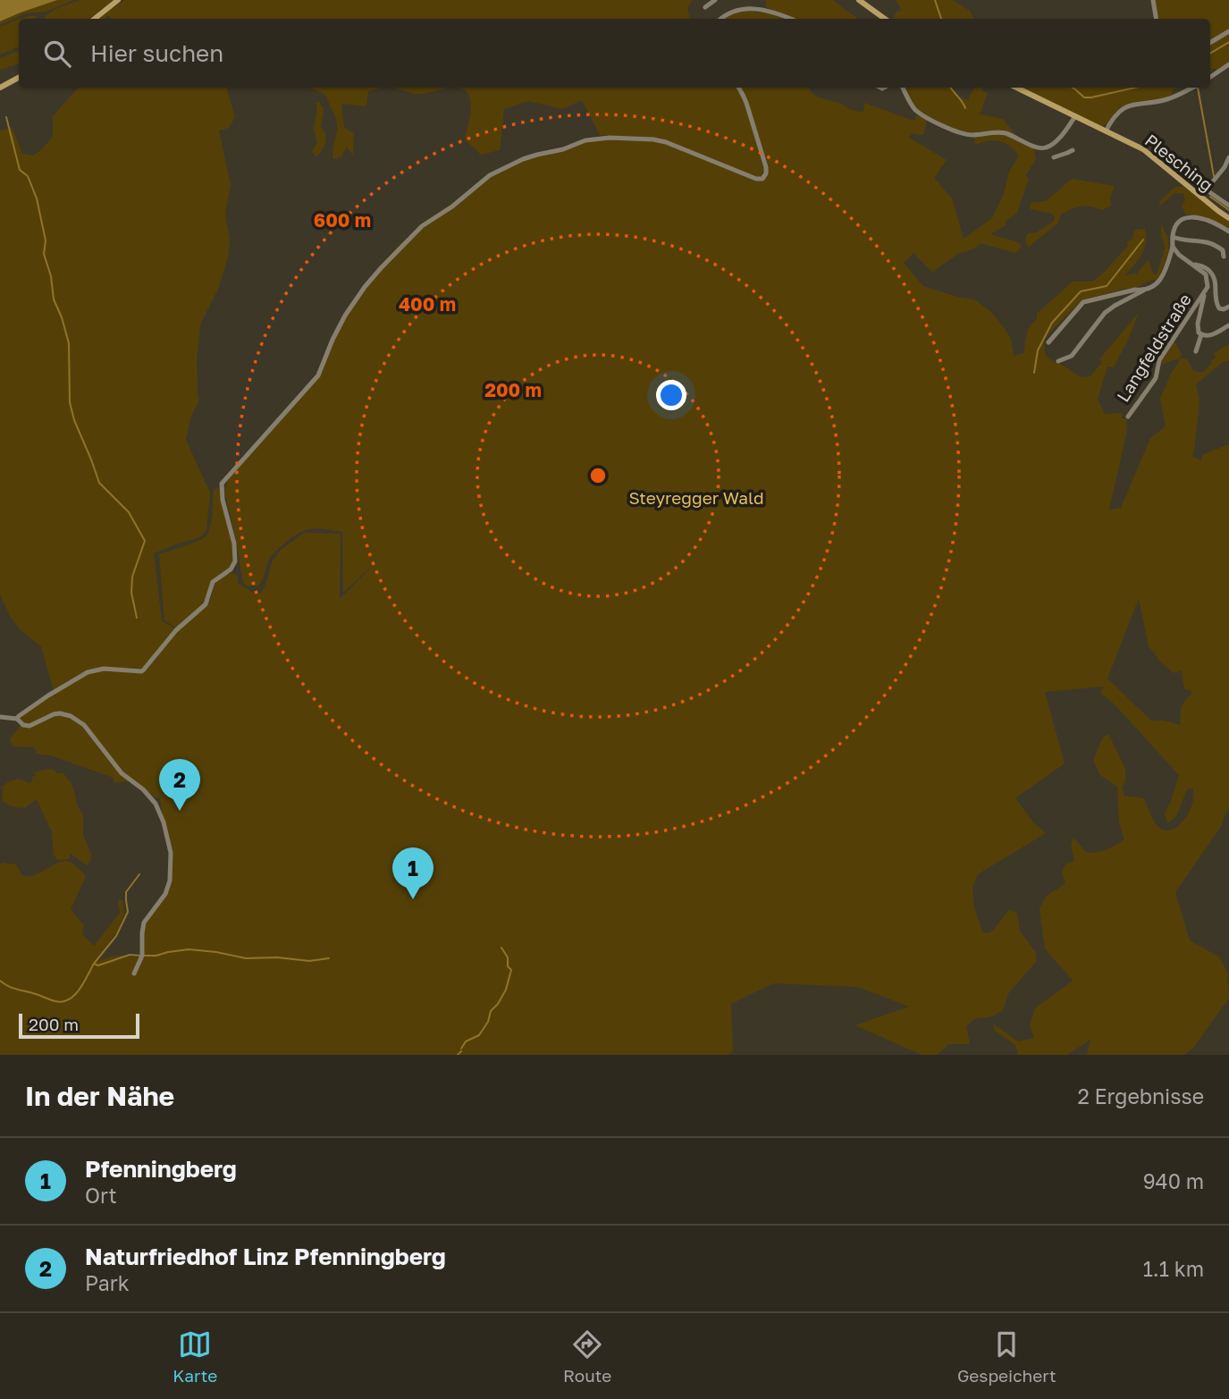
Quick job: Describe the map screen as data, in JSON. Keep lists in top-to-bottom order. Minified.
{"streets":{"main road":["Plesching"],"street":["Langfeldstraße"]},"parks":["Steyregger Wald"],"scale_bar":"200 m","page":{"search":"Hier suchen","pins":["2","1"],"scale":"200 m","heading":["In der Nähe","2 Ergebnisse"],"list":[{"mark":"1","name":"Pfenningberg","note":"Ort","value":"940 m"},{"mark":"2","name":"Naturfriedhof Linz Pfenningberg","note":"Park","value":"1.1 km"}],"nav":["Karte","Route","Gespeichert"]},"rings":["600 m","400 m","200 m"]}
